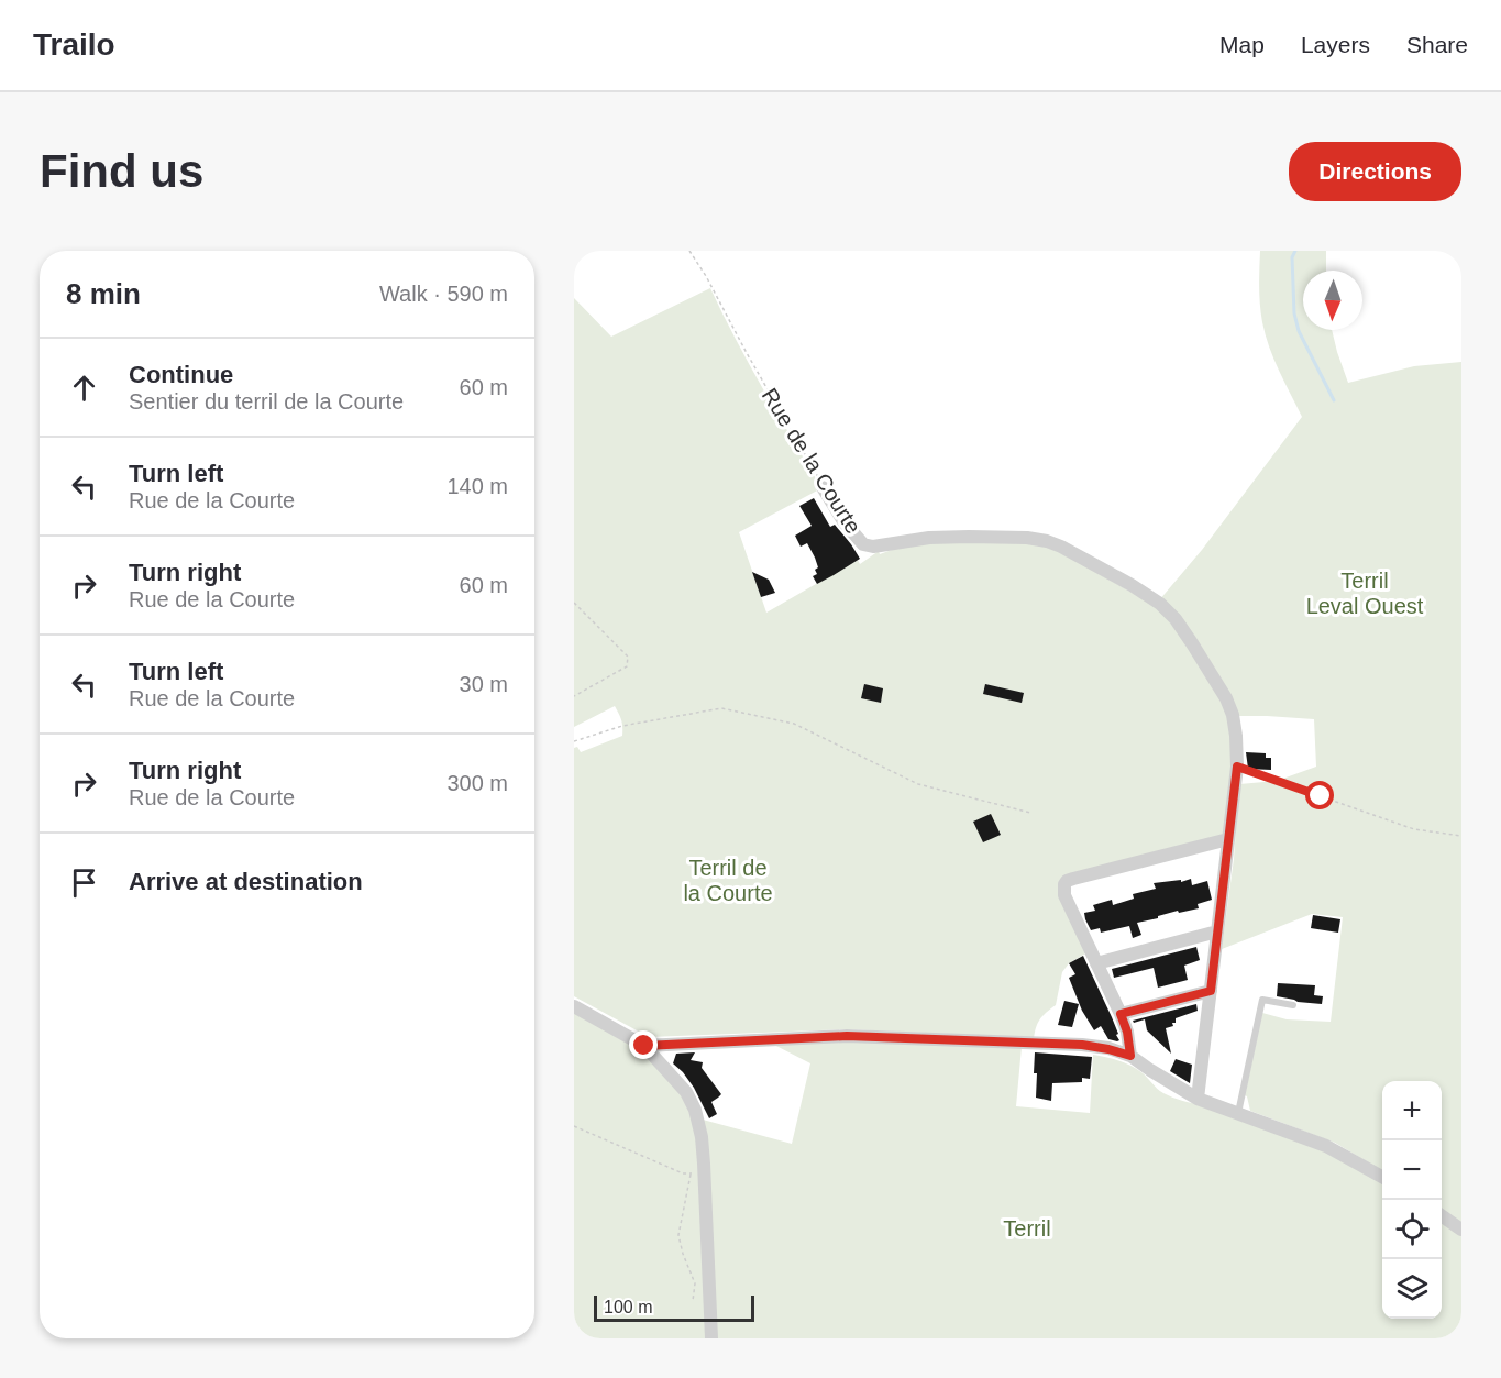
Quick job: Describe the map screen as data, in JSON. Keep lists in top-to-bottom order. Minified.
{"streets":{"street":["Rue de la Courte"]},"parks":["Terril Leval Ouest","Terril de la Courte","Terril"],"scale_bar":"100 m","north":"bottom","page":{"header":"Trailo","nav":["Map","Layers","Share"],"buttons":"Directions","title":"Find us","heading":["8 min","Walk · 590 m"],"list":[["Continue","Sentier du terril de la Courte","60 m"],["Turn left","Rue de la Courte","140 m"],["Turn right","Rue de la Courte","60 m"],["Turn left","Rue de la Courte","30 m"],["Turn right","Rue de la Courte","300 m"],"Arrive at destination"],"map_buttons":["+","−"],"scale":"100 m"}}
